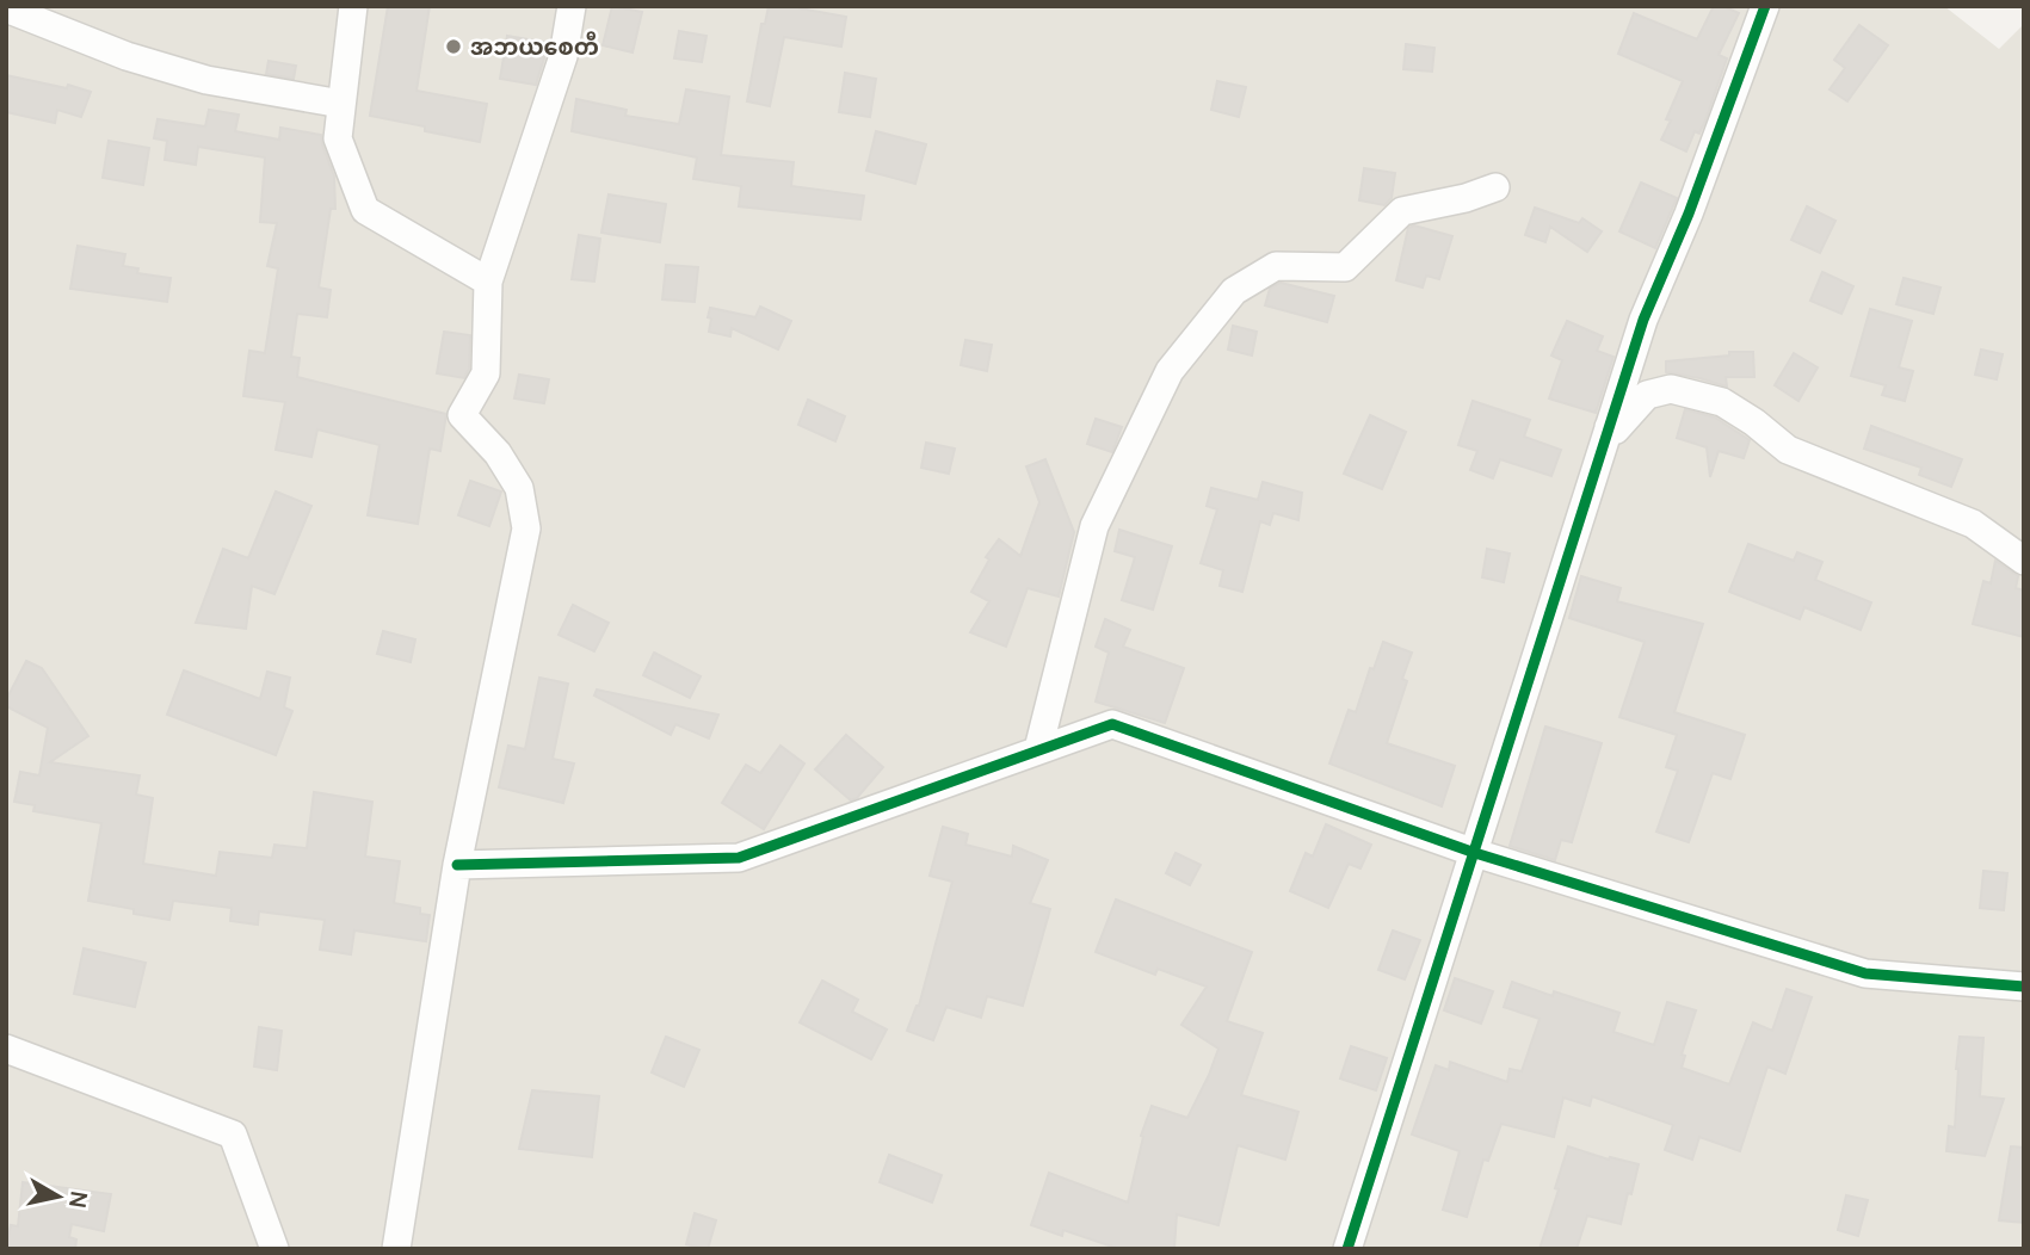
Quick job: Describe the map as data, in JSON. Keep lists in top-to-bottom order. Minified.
{"places":["အဘယစေတီ"],"north":"right"}
